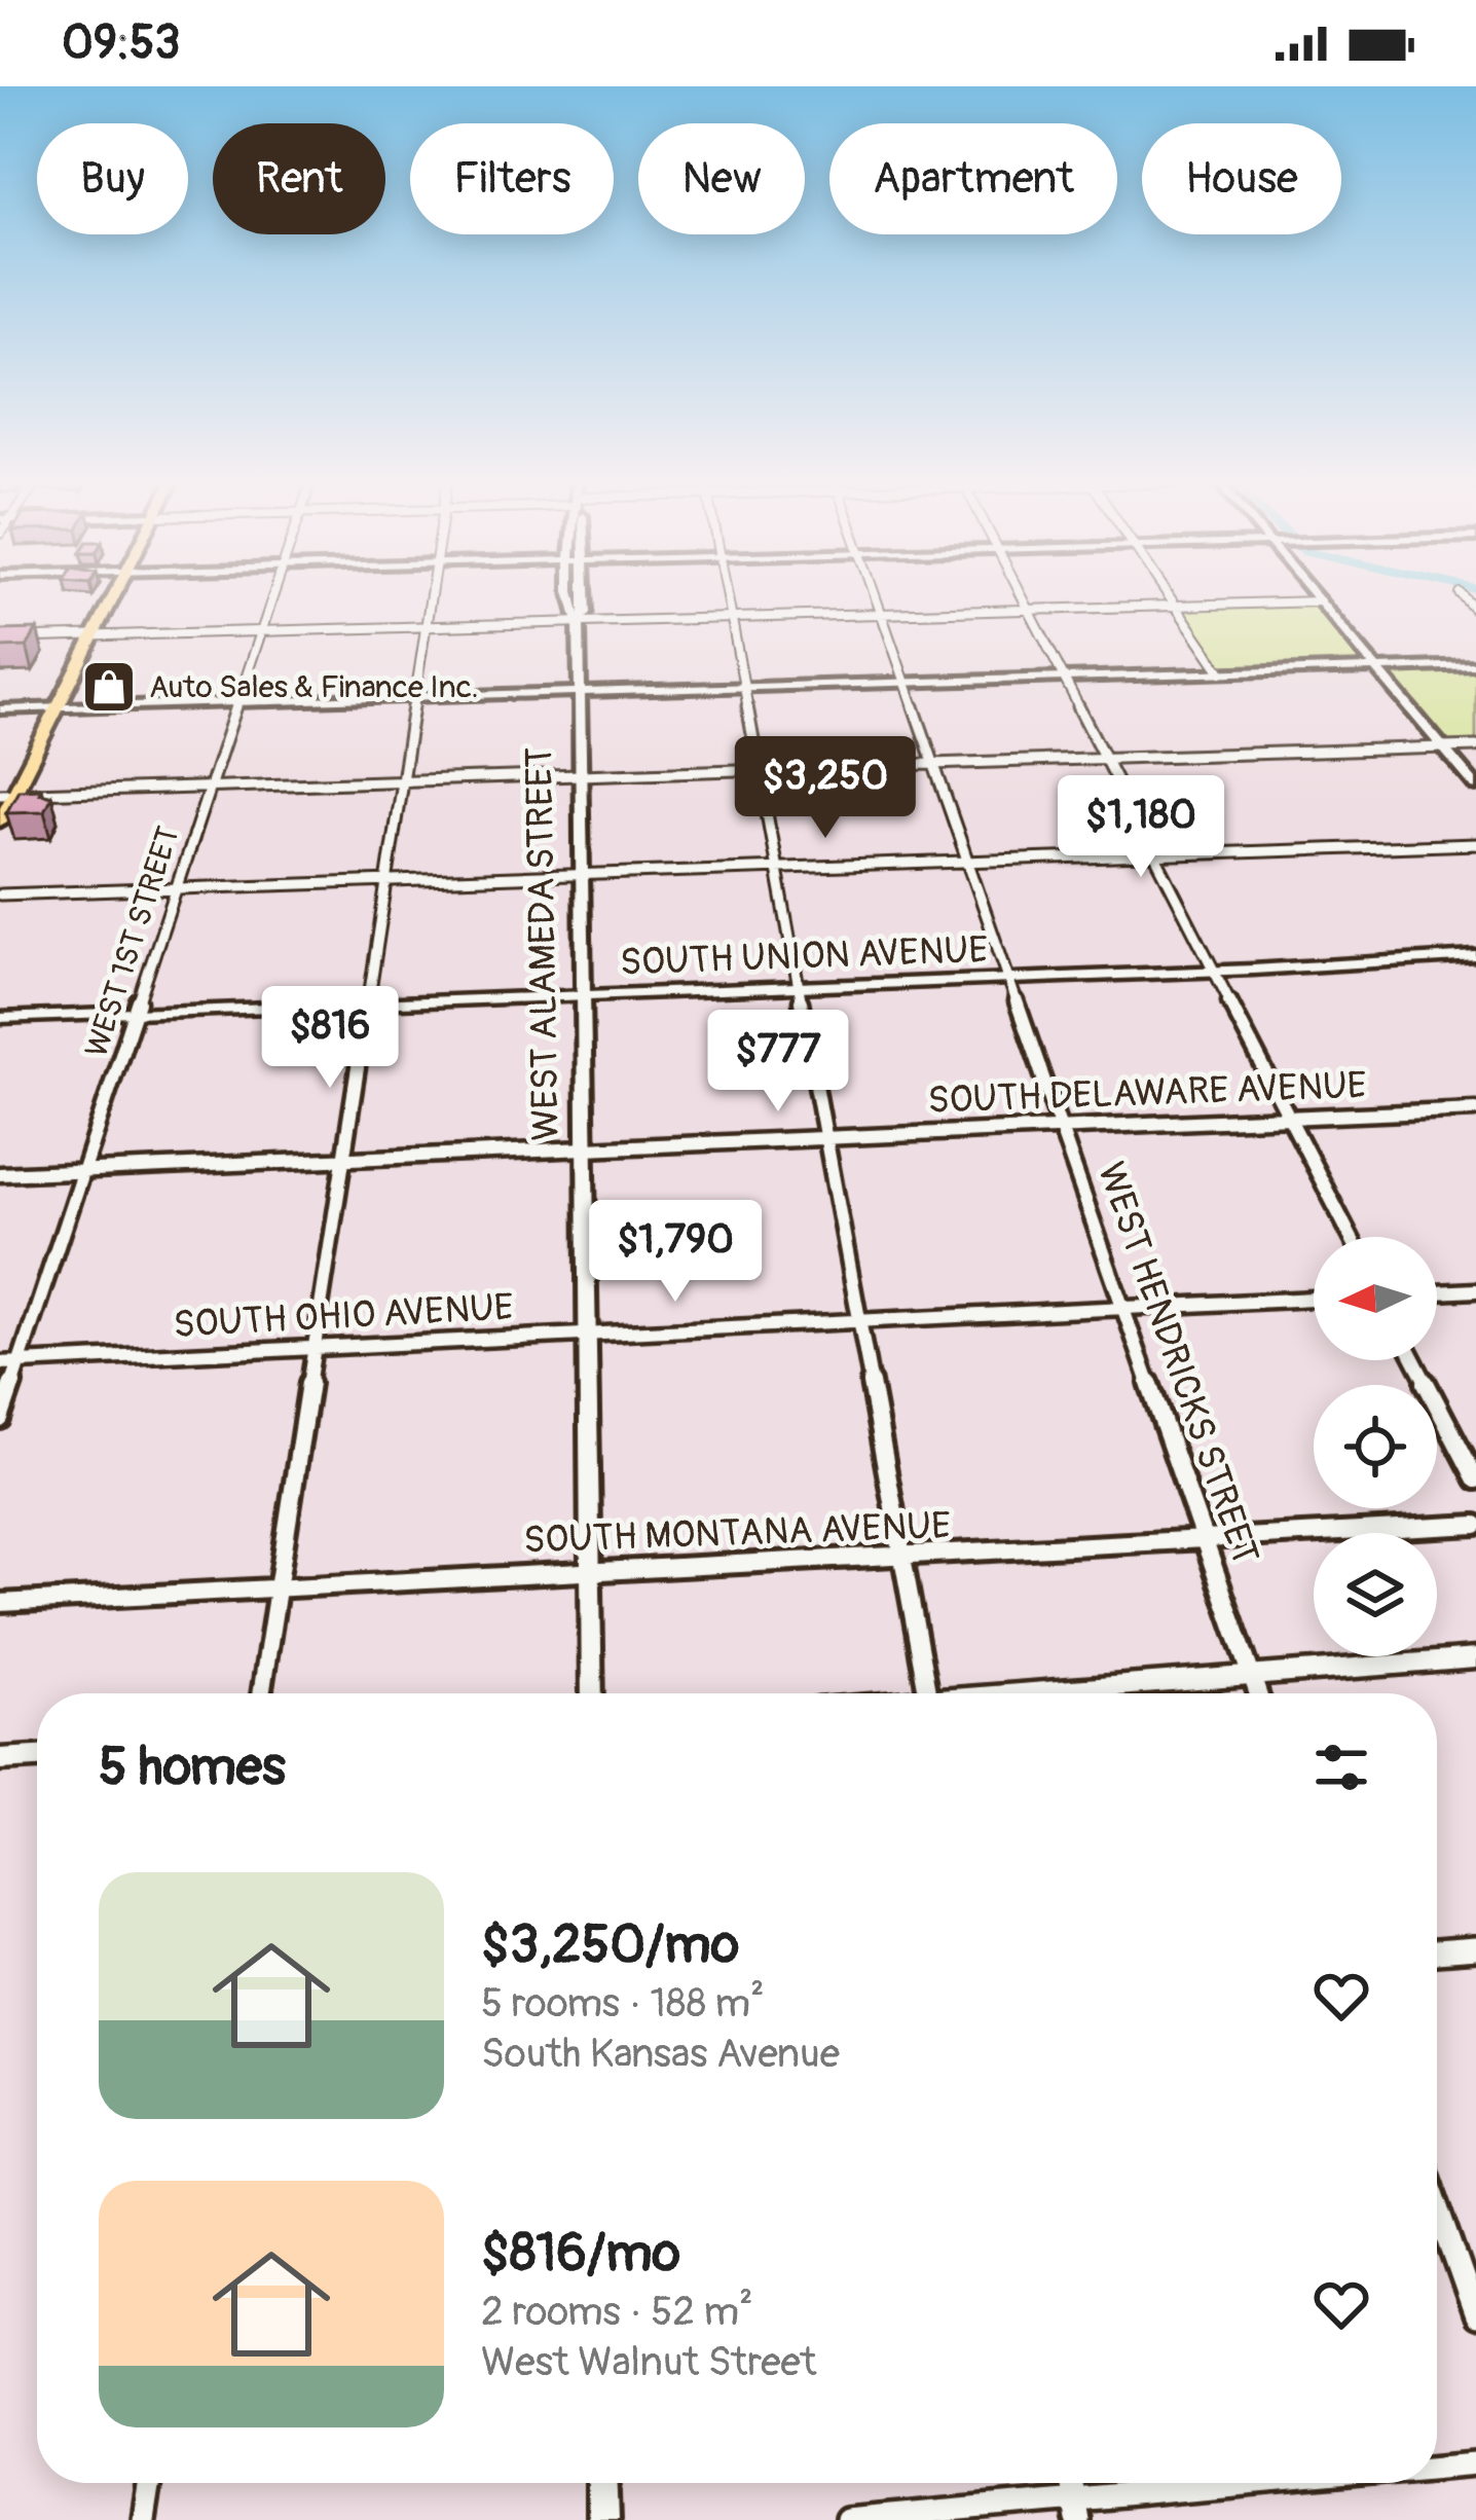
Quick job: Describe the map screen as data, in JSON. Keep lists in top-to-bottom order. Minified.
{"streets":{"main road":["SOUTH UNION AVENUE"],"street":["WEST 1ST STREET","WEST ALAMEDA STREET","SOUTH DELAWARE AVENUE","SOUTH OHIO AVENUE","WEST HENDRICKS STREET","SOUTH MONTANA AVENUE"]},"crossings":[["WEST 1ST STREET","SOUTH UNION AVENUE"],["WEST 1ST STREET","SOUTH DELAWARE AVENUE"],["WEST 1ST STREET","SOUTH OHIO AVENUE"],["WEST ALAMEDA STREET","SOUTH UNION AVENUE"],["WEST ALAMEDA STREET","SOUTH DELAWARE AVENUE"],["WEST ALAMEDA STREET","SOUTH OHIO AVENUE"],["WEST ALAMEDA STREET","SOUTH MONTANA AVENUE"],["SOUTH UNION AVENUE","WEST HENDRICKS STREET"],["SOUTH DELAWARE AVENUE","WEST HENDRICKS STREET"],["SOUTH OHIO AVENUE","WEST HENDRICKS STREET"],["WEST HENDRICKS STREET","SOUTH MONTANA AVENUE"]],"places":{"shop":["Auto Sales & Finance Inc."]},"north":"left","page":{"status":"09:53","chip":["Buy","Rent","Filters","New","Apartment","House"],"price":["$3,250","$1,180","$816","$777","$1,790"],"heading":"5 homes","list":[{"name":"$3,250/mo","note":"5 rooms · 188 m² · South Kansas Avenue"},{"name":"$816/mo","note":"2 rooms · 52 m² · West Walnut Street"}]}}
